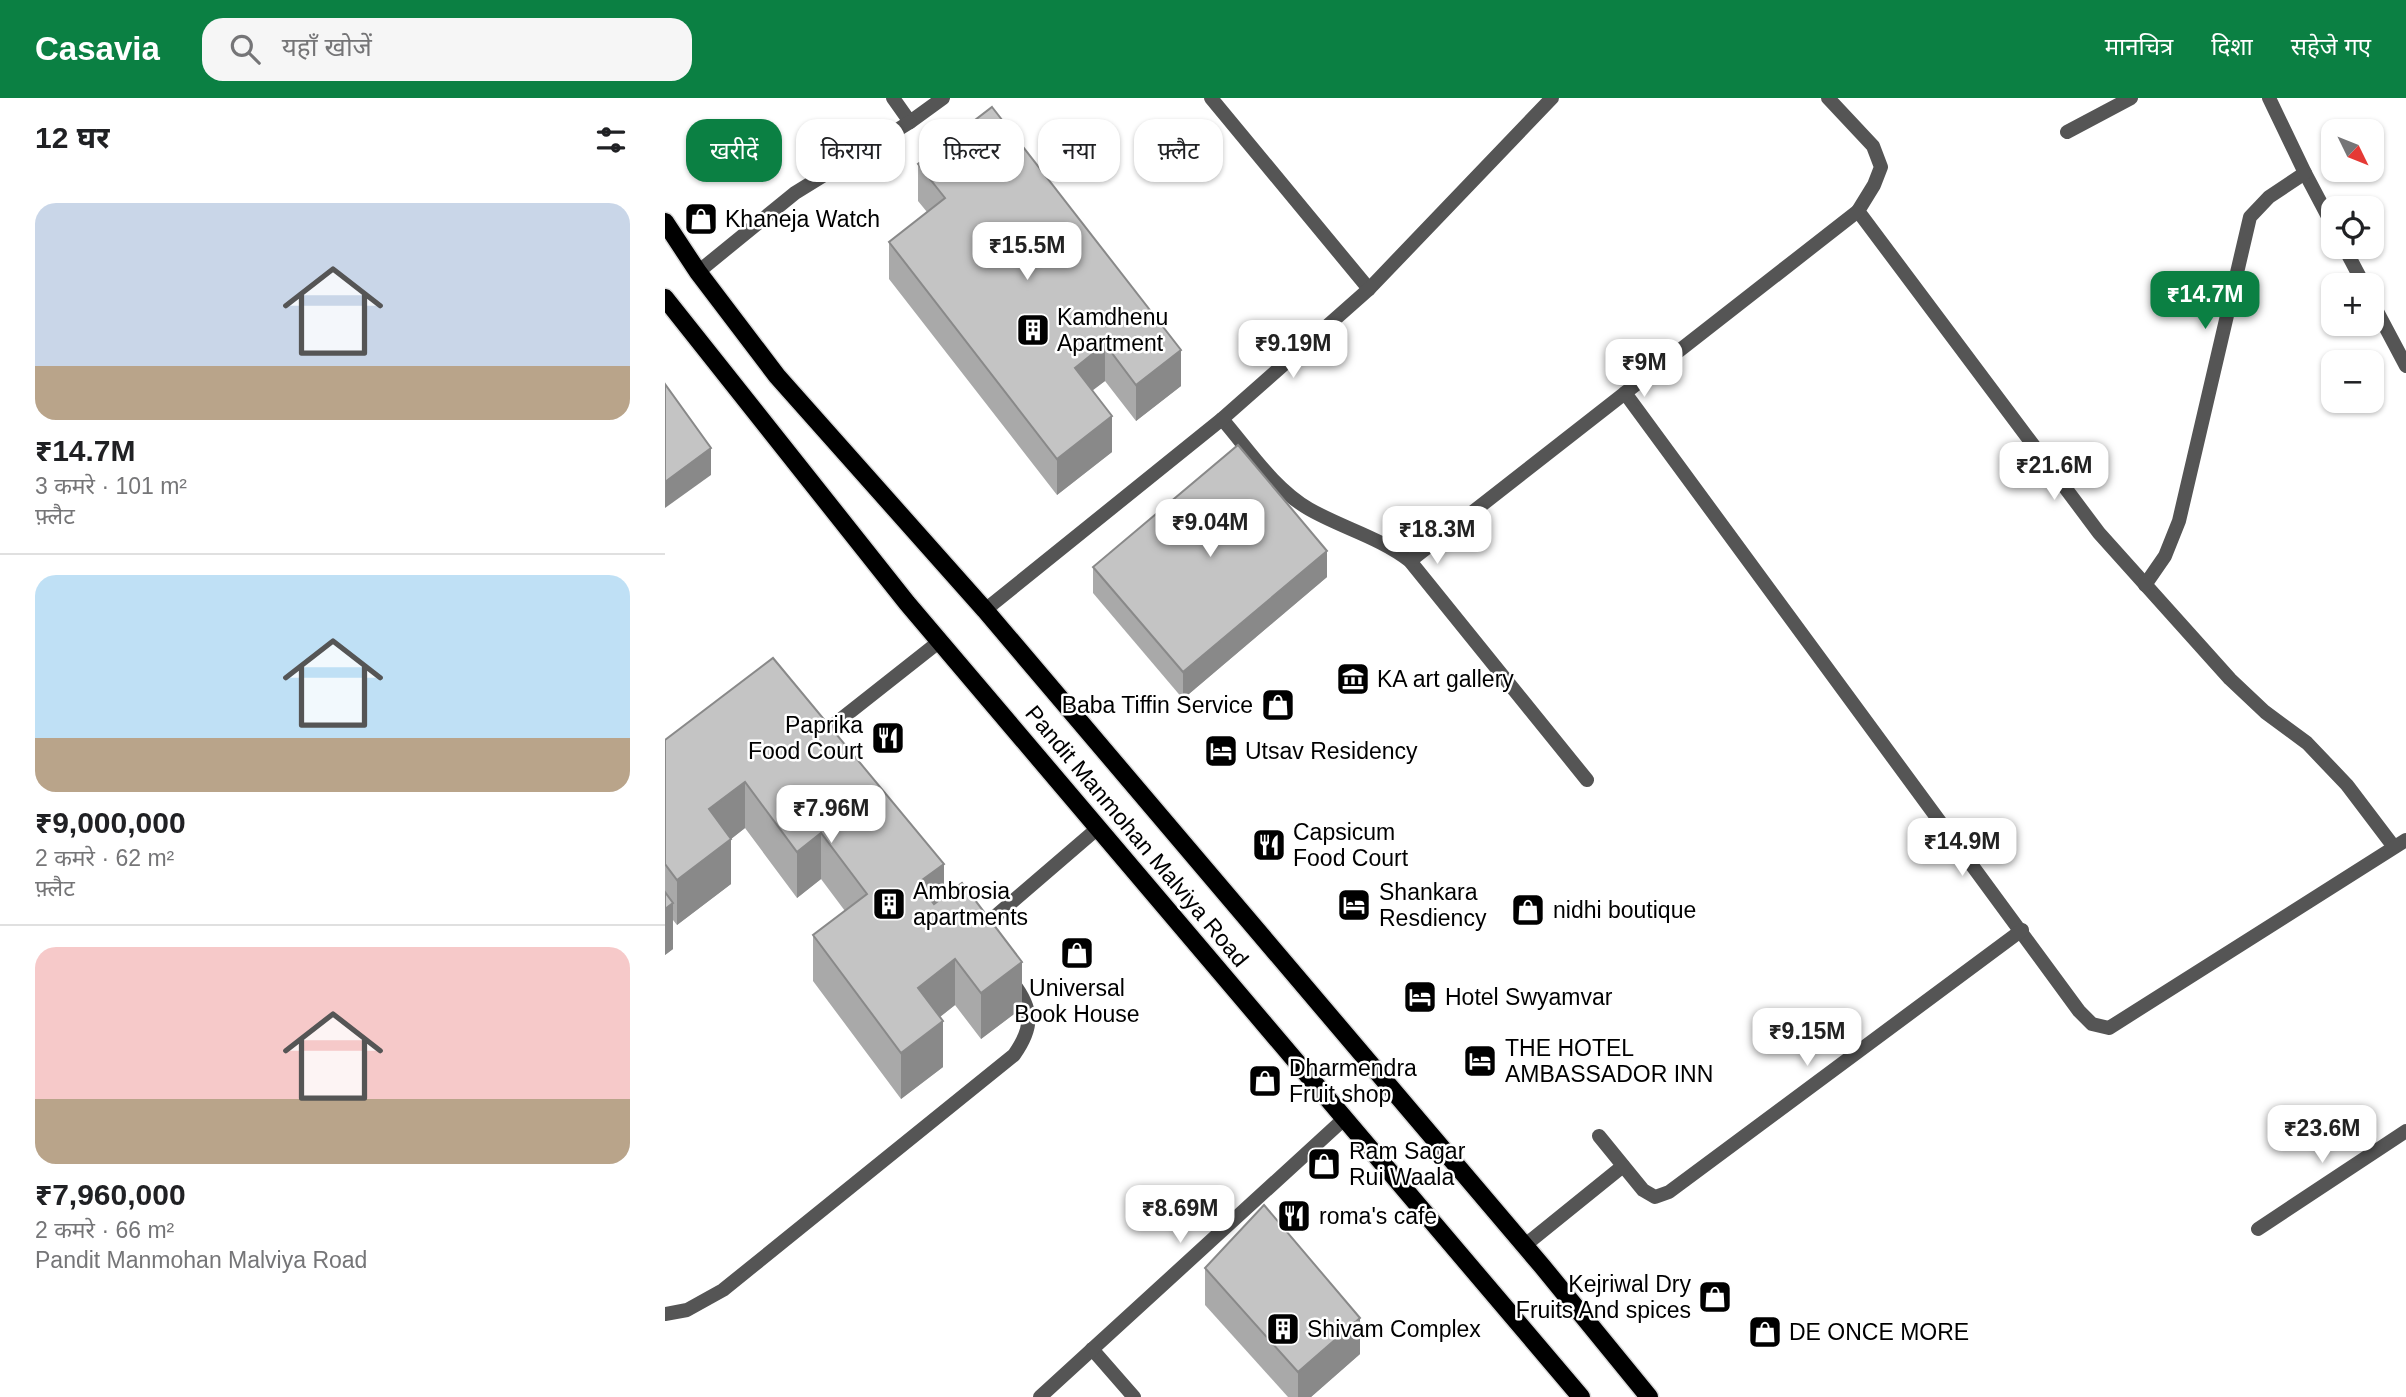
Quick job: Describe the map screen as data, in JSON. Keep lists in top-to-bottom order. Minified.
{"streets":{"main road":["Pandit Manmohan Malviya Road"]},"places":{"shop":["Khaneja Watch","Baba Tiffin Service","nidhi boutique","Universal Book House","Dharmendra Fruit shop","Ram Sagar Rui Waala","Kejriwal Dry Fruits And spices","DE ONCE MORE"],"building":["Kamdhenu Apartment","Ambrosia apartments","Shivam Complex"],"museum":["KA art gallery"],"restaurant":["Paprika Food Court","Capsicum Food Court","roma's cafe"],"hotel":["Utsav Residency","Shankara Resdiency","Hotel Swyamvar","THE HOTEL AMBASSADOR INN"]},"north":"bottom right","page":{"header":"Casavia","search":"यहाँ खोजें","nav":["मानचित्र","दिशा","सहेजे गए"],"heading":"12 घर","map_buttons":["+","−"],"chip":["खरीदें","किराया","फ़िल्टर","नया","फ़्लैट"],"list":[{"name":"₹14.7M","note":"3 कमरे · 101 m² · फ़्लैट"},{"name":"₹9,000,000","note":"2 कमरे · 62 m² · फ़्लैट"},{"name":"₹7,960,000","note":"2 कमरे · 66 m² · Pandit Manmohan Malviya Road"}],"price":["₹15.5M","₹14.7M","₹9.19M","₹9M","₹21.6M","₹9.04M","₹18.3M","₹7.96M","₹14.9M","₹9.15M","₹23.6M","₹8.69M"]}}
